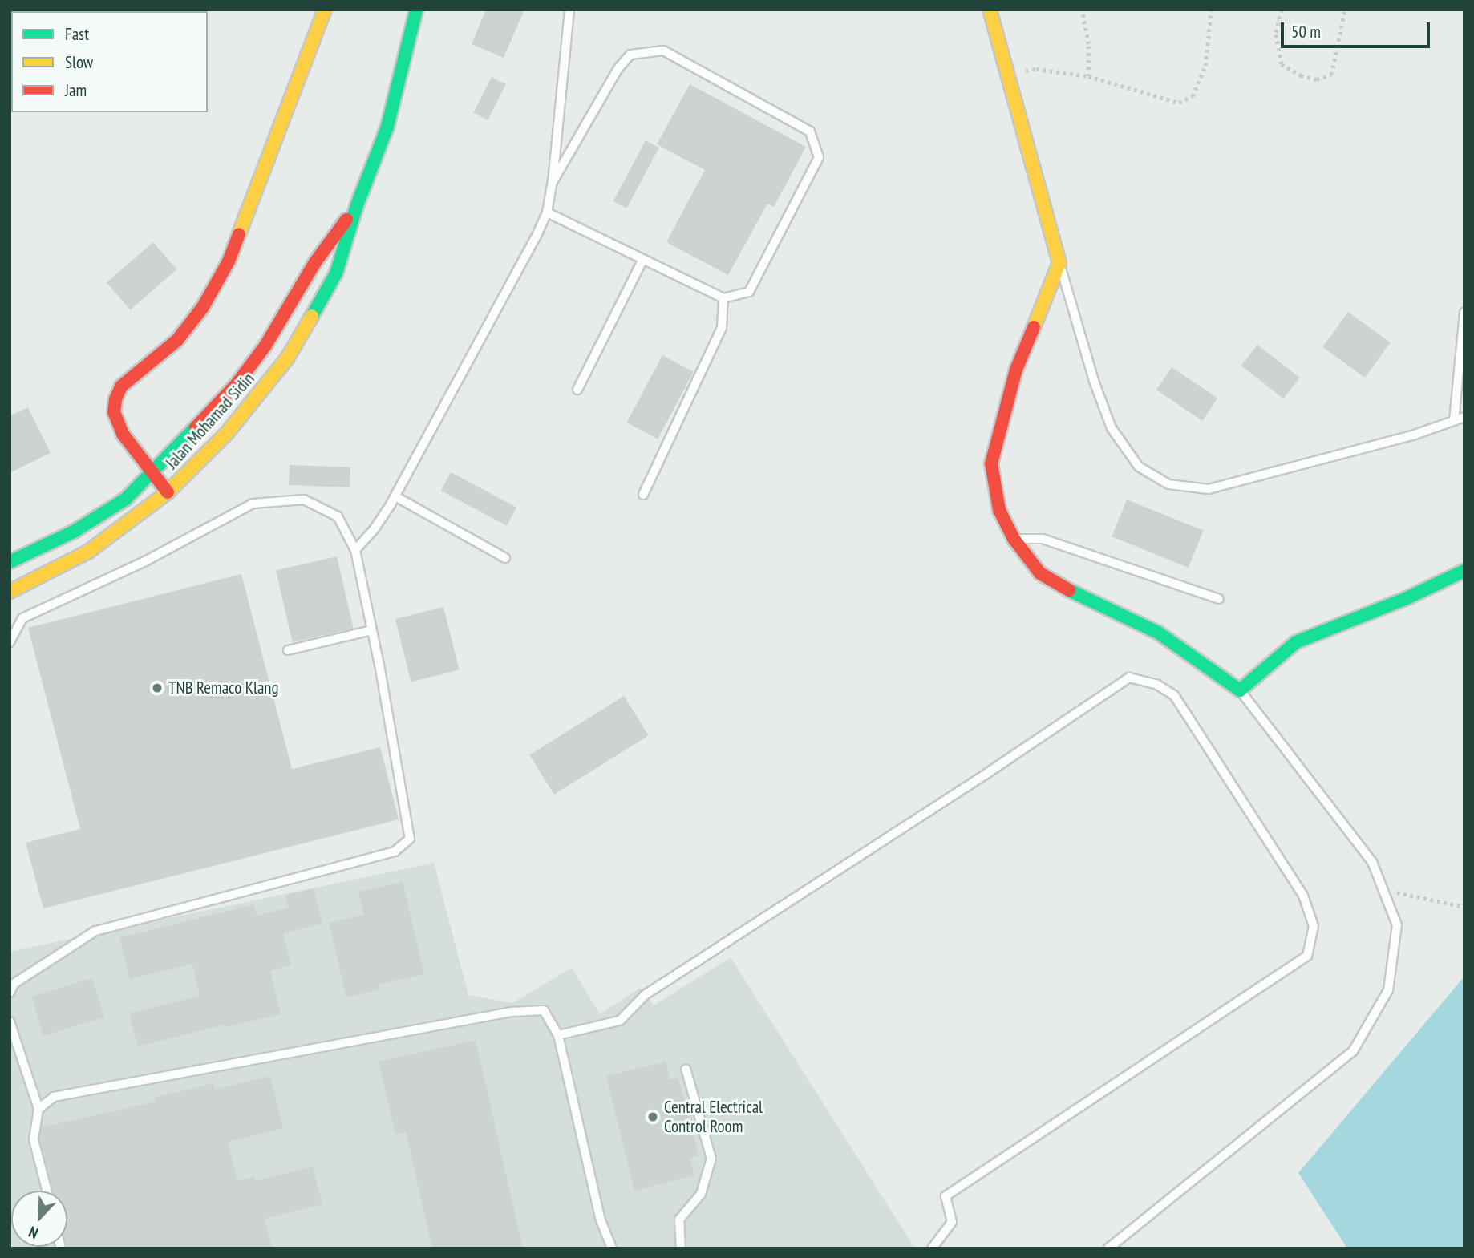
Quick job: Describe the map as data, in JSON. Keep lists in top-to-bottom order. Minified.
{"streets":{"street":["Jalan Mohamad Sidin"]},"places":["TNB Remaco Klang","Central Electrical Control Room"],"legend":["Fast","Slow","Jam"],"scale_bar":"50 m","north":"bottom left"}
